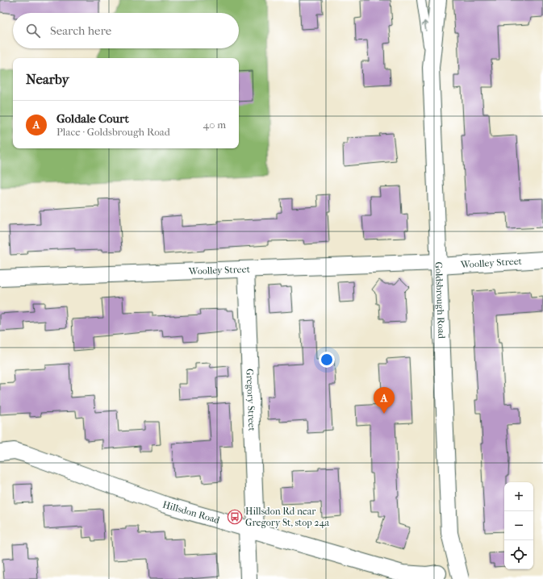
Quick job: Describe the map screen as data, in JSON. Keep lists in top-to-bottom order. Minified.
{"streets":{"street":["Woolley Street","Goldsbrough Road","Gregory Street","Hillsdon Road"]},"crossings":[["Woolley Street","Goldsbrough Road"],["Woolley Street","Gregory Street"],["Goldsbrough Road","Hillsdon Road"],["Gregory Street","Hillsdon Road"]],"places":{"bus stop":["Hillsdon Rd near Gregory St, stop 24a"]},"page":{"search":"Search here","heading":"Nearby","list":[{"mark":"A","name":"Goldale Court","note":"Place · Goldsbrough Road","value":"40 m"}],"pins":"A","map_buttons":["+","−"]}}
